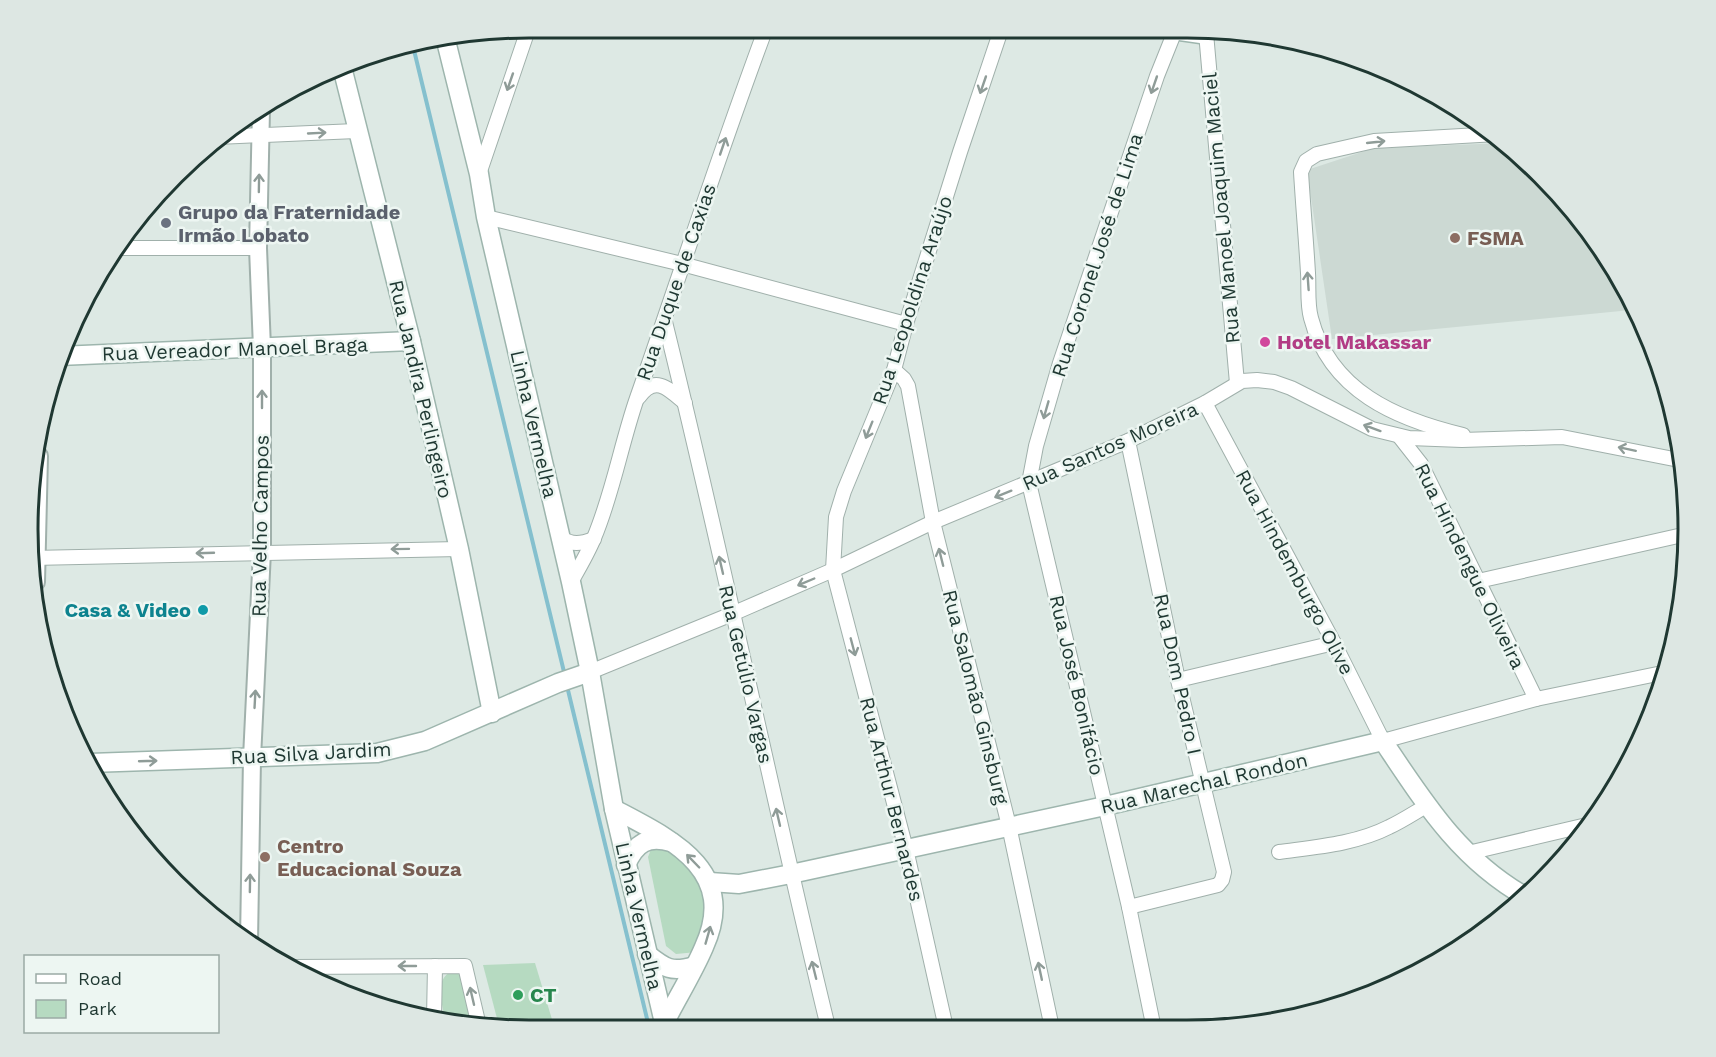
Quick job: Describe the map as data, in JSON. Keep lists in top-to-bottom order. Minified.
{"streets":{"main road":["Rua Vereador Manoel Braga","Rua Jandira Perlingeiro","Linha Vermelha","Rua Silva Jardim","Rua Marechal Rondon"],"street":["Rua Manoel Joaquim Maciel","Rua Coronel José de Lima","Rua Duque de Caxias","Rua Leopoldina Araújo","Rua Santos Moreira","Rua Velho Campos","Rua Hindengue Oliveira","Rua Hindemburgo Olive","Rua Getúlio Vargas","Rua Dom Pedro I","Rua José Bonifácio","Rua Salomão Ginsburg","Rua Arthur Bernardes"]},"crossings":[["Rua Manoel Joaquim Maciel","Rua Santos Moreira"],["Rua Coronel José de Lima","Rua Santos Moreira"],["Rua Coronel José de Lima","Rua José Bonifácio"],["Rua Duque de Caxias","Linha Vermelha"],["Rua Duque de Caxias","Rua Getúlio Vargas"],["Rua Leopoldina Araújo","Rua Santos Moreira"],["Rua Leopoldina Araújo","Rua Salomão Ginsburg"],["Rua Leopoldina Araújo","Rua Arthur Bernardes"],["Rua Vereador Manoel Braga","Rua Jandira Perlingeiro"],["Rua Vereador Manoel Braga","Rua Velho Campos"],["Rua Jandira Perlingeiro","Rua Silva Jardim"],["Linha Vermelha","Rua Santos Moreira"],["Linha Vermelha","Rua Silva Jardim"],["Rua Santos Moreira","Rua Hindengue Oliveira"],["Rua Santos Moreira","Rua Hindemburgo Olive"],["Rua Santos Moreira","Rua Getúlio Vargas"],["Rua Santos Moreira","Rua Dom Pedro I"],["Rua Santos Moreira","Rua José Bonifácio"],["Rua Santos Moreira","Rua Salomão Ginsburg"],["Rua Santos Moreira","Rua Silva Jardim"],["Rua Santos Moreira","Rua Arthur Bernardes"],["Rua Velho Campos","Rua Silva Jardim"],["Rua Hindengue Oliveira","Rua Marechal Rondon"],["Rua Hindemburgo Olive","Rua Marechal Rondon"],["Rua Getúlio Vargas","Rua Marechal Rondon"],["Rua Dom Pedro I","Rua José Bonifácio"],["Rua Dom Pedro I","Rua Marechal Rondon"],["Rua José Bonifácio","Rua Marechal Rondon"],["Rua Salomão Ginsburg","Rua Marechal Rondon"],["Rua Marechal Rondon","Rua Arthur Bernardes"]],"one_way":["Rua Coronel José de Lima","Rua Duque de Caxias","Rua Leopoldina Araújo","Rua Santos Moreira","Rua Velho Campos","Rua Getúlio Vargas","Rua Salomão Ginsburg","Rua Arthur Bernardes"],"places":["Grupo da Fraternidade Irmão Lobato","FSMA","Hotel Makassar","Casa & Video","Centro Educacional Souza","CT"],"legend":["Road","Park"]}
